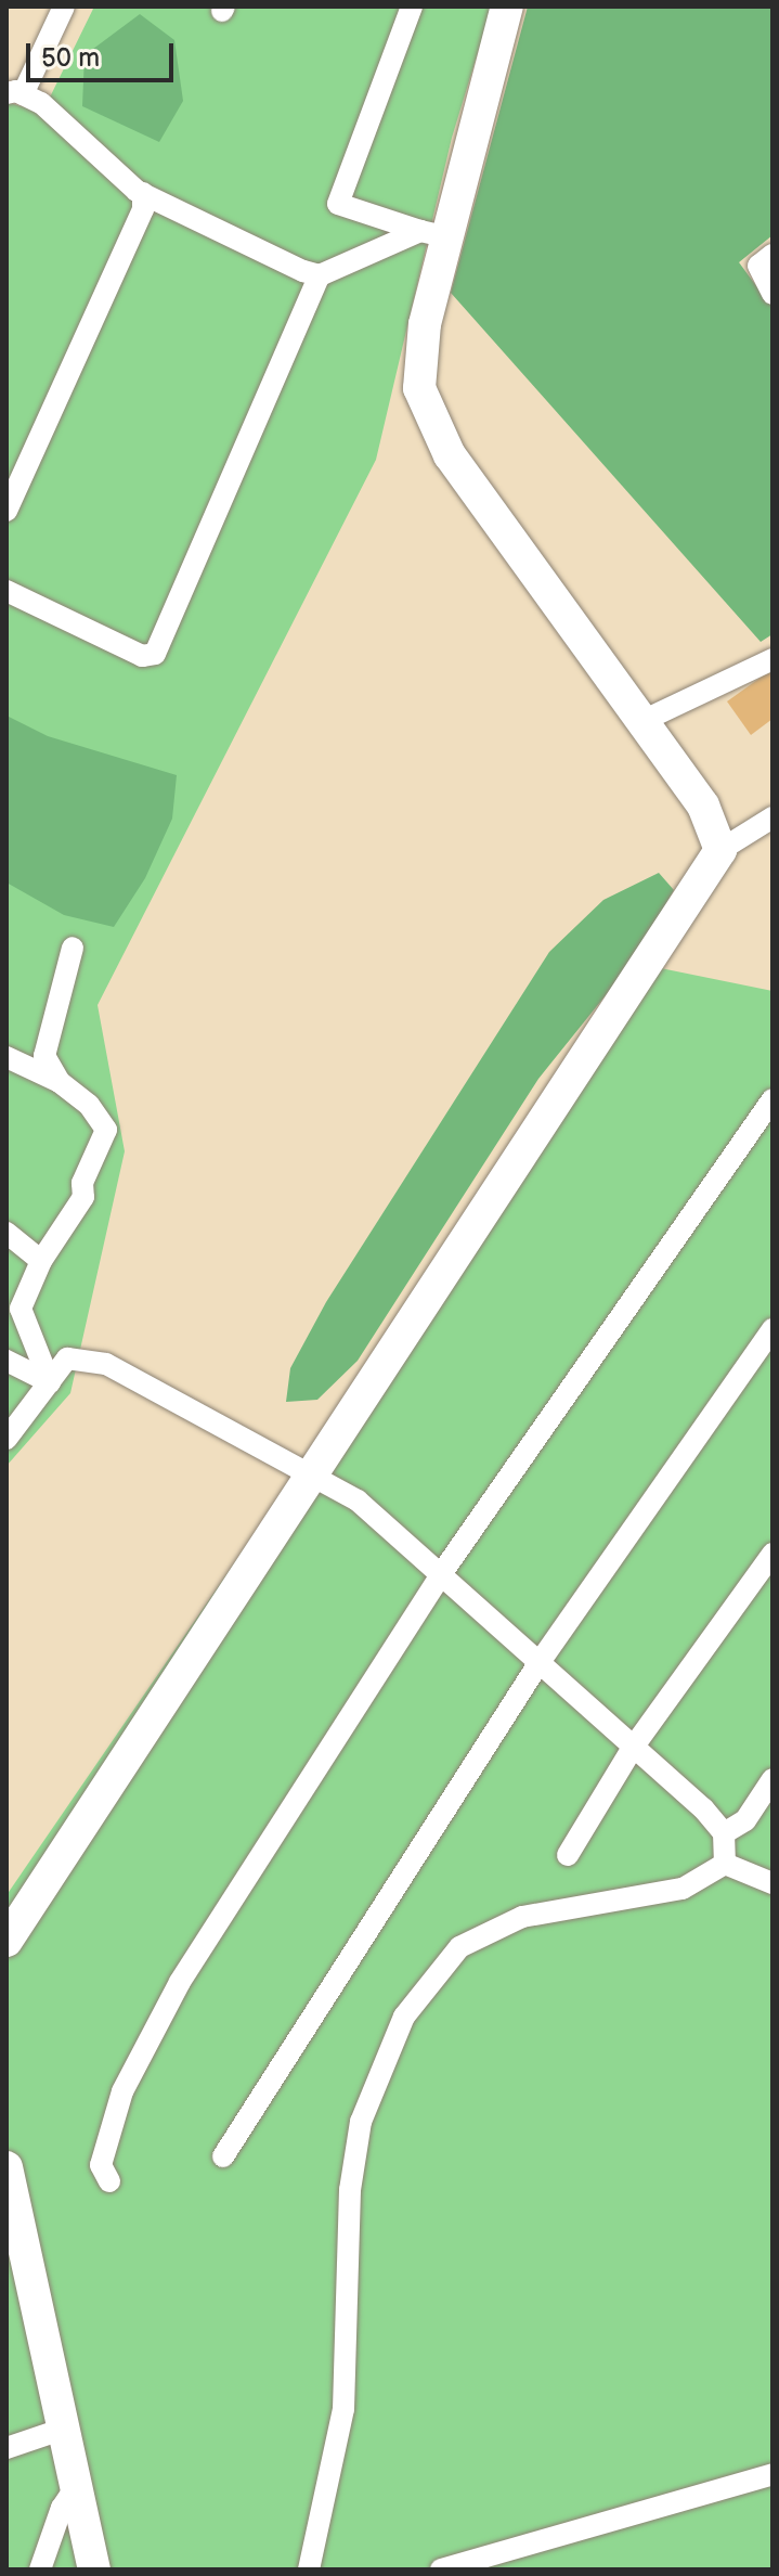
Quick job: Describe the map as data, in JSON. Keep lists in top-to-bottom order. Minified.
{"scale_bar":"50 m"}
